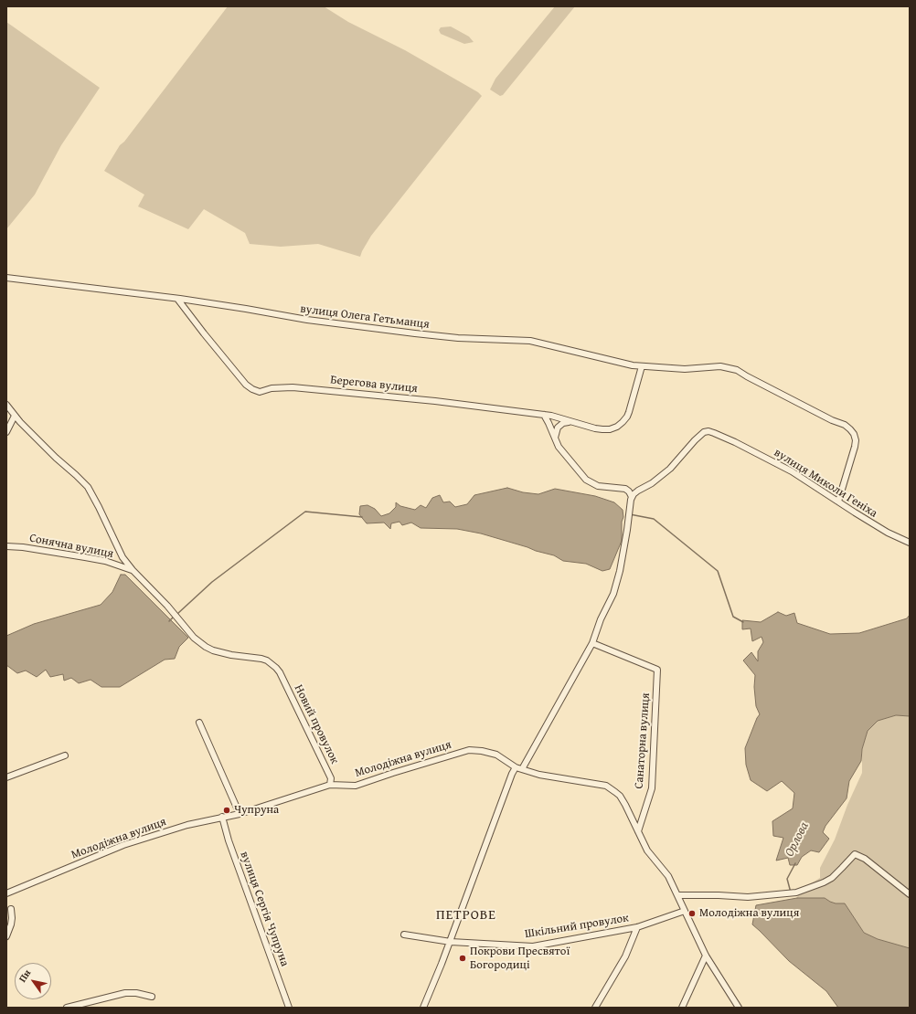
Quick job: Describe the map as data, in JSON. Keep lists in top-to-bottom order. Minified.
{"streets":{"street":["вулиця Олега Гетьманця","Берегова вулиця","вулиця Миколи Геніха","Сонячна вулиця","Новий провулок","Санаторна вулиця","Молодіжна вулиця","вулиця Сергія Чупруна","Шкільний провулок"]},"crossings":[["вулиця Олега Гетьманця","Берегова вулиця"],["вулиця Олега Гетьманця","вулиця Миколи Геніха"],["Сонячна вулиця","Новий провулок"],["Новий провулок","Молодіжна вулиця"],["Санаторна вулиця","Молодіжна вулиця"],["Молодіжна вулиця","вулиця Сергія Чупруна"]],"districts":["ПЕТРОВЕ"],"water":["Орлова"],"places":["Чупруна","Молодіжна вулиця","Покрови Пресвятої Богородиці"],"north":"top left"}
